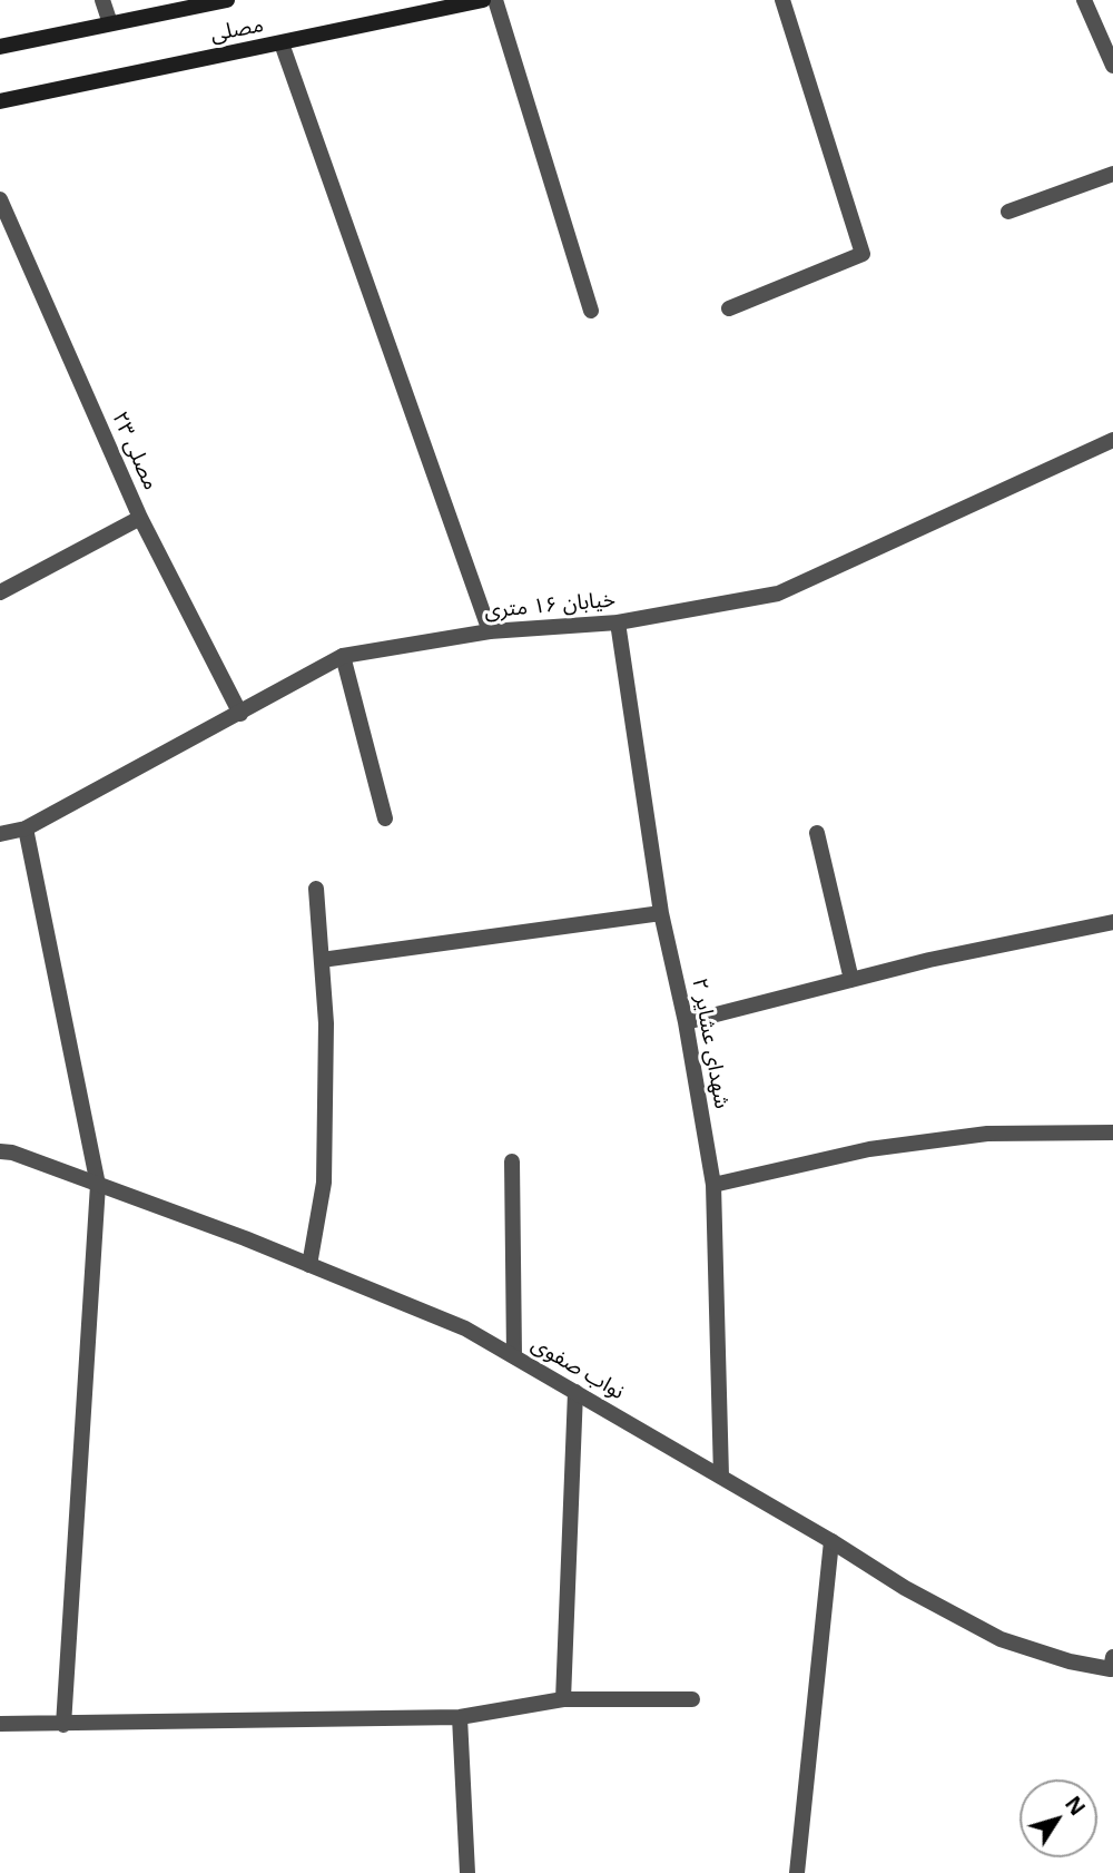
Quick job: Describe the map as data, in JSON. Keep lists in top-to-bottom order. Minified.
{"streets":{"main road":["مصلی"],"street":["مصلی ۲۳","خیابان ۱۶ متری","شهدای عشایر ۲","نواب صفوی"]},"crossings":[["مصلی ۲۳","خیابان ۱۶ متری"],["خیابان ۱۶ متری","شهدای عشایر ۲"],["شهدای عشایر ۲","نواب صفوی"]],"north":"top right"}
